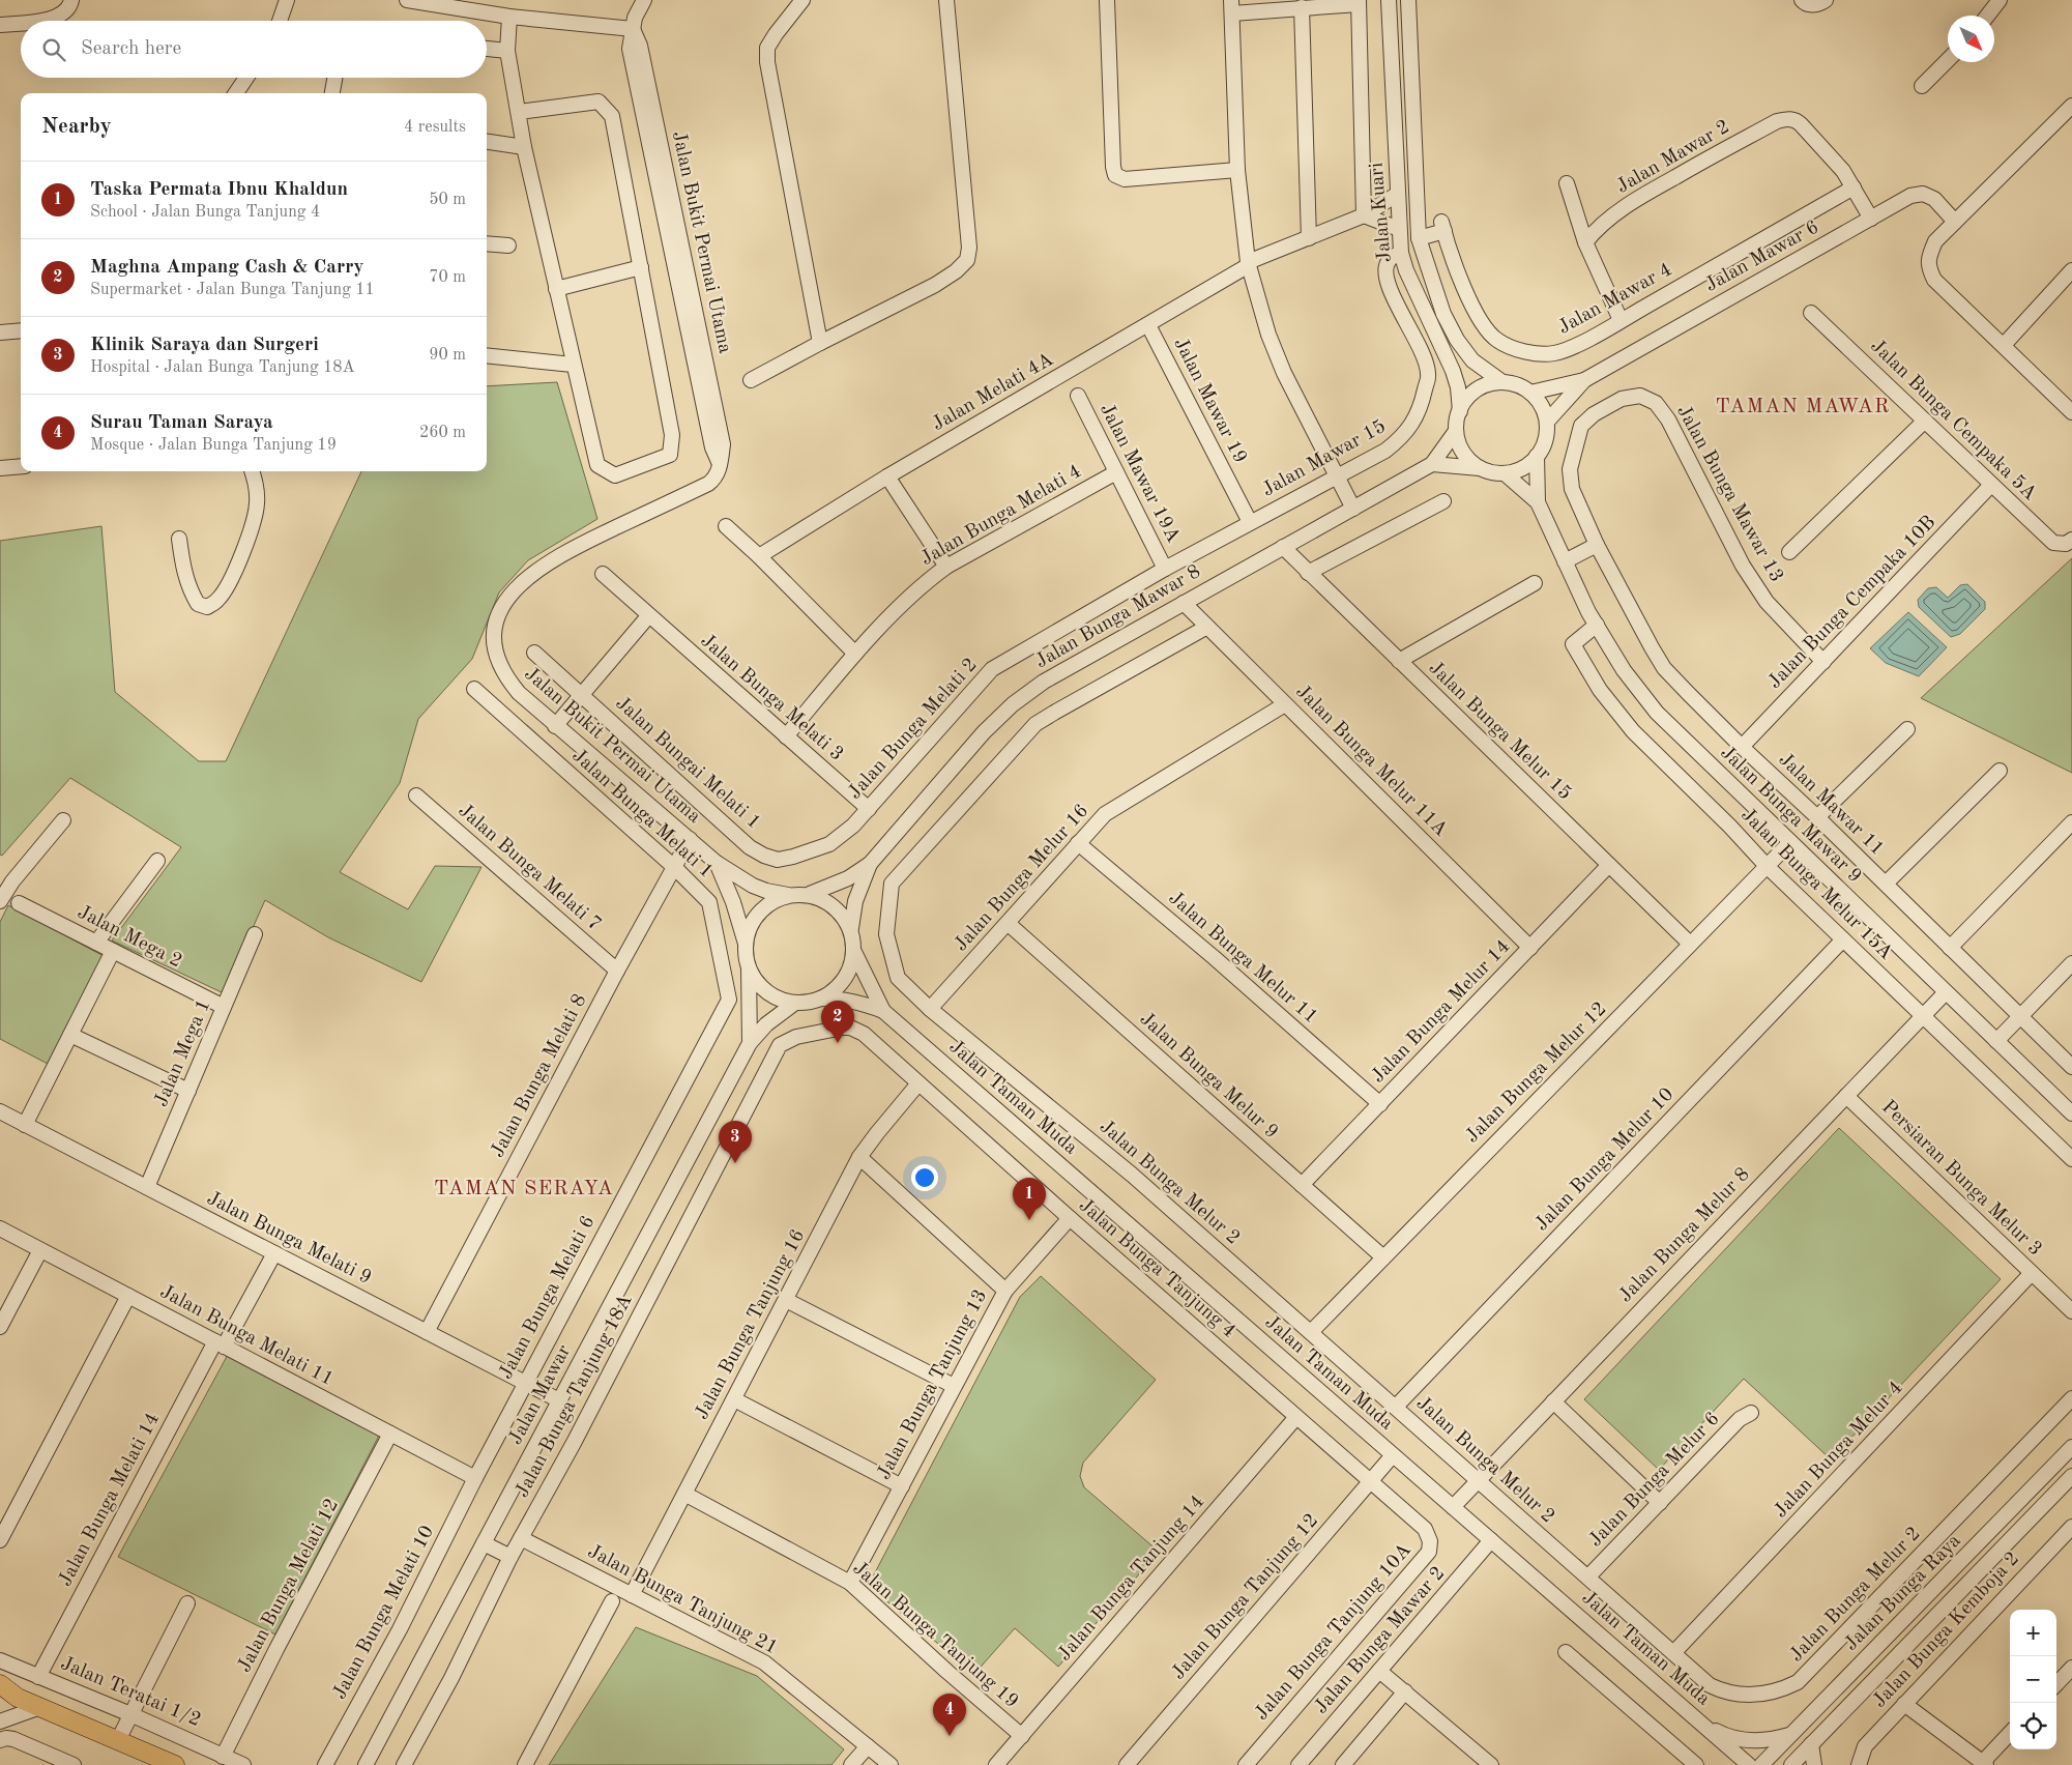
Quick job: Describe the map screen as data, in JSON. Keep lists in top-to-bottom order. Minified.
{"streets":{"street":["Jalan Mawar 2","Jalan Kuari","Jalan Bukit Permai Utama","Jalan Mawar 6","Jalan Mawar 4","Jalan Melati 4A","Jalan Mawar 19","Jalan Bunga Cempaka 5A","Jalan Mawar 15","Jalan Mawar 19A","Jalan Bunga Mawar 13","Jalan Bunga Melati 4","Jalan Bunga Cempaka 10B","Jalan Bunga Mawar 8","Jalan Bunga Melati 3","Jalan Bunga Melati 2","Jalan Bunga Melur 15","Jalan Bunga Melur 11A","Jalan Bungai Melati 1","Jalan Mawar 11","Jalan Bunga Melati 1","Jalan Bunga Mawar 9","Jalan Bunga Melati 7","Jalan Bunga Melur 16","Jalan Bunga Melur 15A","Jalan Mega 2","Jalan Bunga Melur 11","Jalan Bunga Melur 14","Jalan Mega 1","Jalan Bunga Melur 12","Jalan Bunga Melati 8","Jalan Bunga Melur 9","Jalan Taman Muda","Jalan Bunga Melur 10","Persiaran Bunga Melur 3","Jalan Bunga Melur 2","Jalan Bunga Melur 8","Jalan Bunga Melati 9","Jalan Bunga Tanjung 4","Jalan Bunga Melati 6","Jalan Bunga Tanjung 16","Jalan Bunga Melati 11","Jalan Bunga Tanjung 13","Jalan Mawar","Jalan Bunga Tanjung 18A","Jalan Bunga Melur 4","Jalan Bunga Melur 6","Jalan Bunga Melati 14","Jalan Bunga Tanjung 14","Jalan Bunga Melati 12","Jalan Bunga Raya","Jalan Bunga Tanjung 12","Jalan Bunga Tanjung 21","Jalan Bunga Melati 10","Jalan Bunga Kemboja 2","Jalan Bunga Tanjung 10A","Jalan Bunga Tanjung 19","Jalan Bunga Mawar 2","Jalan Teratai 1/2"]},"crossings":[["Jalan Mawar 2","Jalan Mawar 4"],["Jalan Kuari","Jalan Mawar 6"],["Jalan Kuari","Jalan Mawar 4"],["Jalan Kuari","Jalan Melati 4A"],["Jalan Kuari","Jalan Mawar 15"],["Jalan Kuari","Jalan Bunga Mawar 8"],["Jalan Kuari","Jalan Bunga Mawar 9"],["Jalan Bukit Permai Utama","Jalan Bunga Mawar 8"],["Jalan Bukit Permai Utama","Jalan Bunga Melati 8"],["Jalan Bukit Permai Utama","Jalan Taman Muda"],["Jalan Bukit Permai Utama","Jalan Mawar"],["Jalan Mawar 6","Jalan Bunga Mawar 8"],["Jalan Mawar 6","Jalan Bunga Mawar 9"],["Jalan Melati 4A","Jalan Mawar 19"],["Jalan Mawar 19","Jalan Mawar 15"],["Jalan Bunga Cempaka 5A","Jalan Bunga Cempaka 10B"],["Jalan Mawar 15","Jalan Mawar 19A"],["Jalan Mawar 15","Jalan Bunga Melati 2"],["Jalan Mawar 19A","Jalan Bunga Melati 4"],["Jalan Mawar 19A","Jalan Bunga Melati 2"],["Jalan Bunga Mawar 13","Jalan Bunga Cempaka 10B"],["Jalan Bunga Mawar 13","Jalan Mawar 11"],["Jalan Bunga Melati 4","Jalan Bunga Melati 3"],["Jalan Bunga Cempaka 10B","Jalan Mawar 11"],["Jalan Bunga Mawar 8","Jalan Bunga Melur 15"],["Jalan Bunga Mawar 8","Jalan Bunga Melur 11A"],["Jalan Bunga Mawar 8","Jalan Bunga Mawar 9"],["Jalan Bunga Mawar 8","Jalan Taman Muda"],["Jalan Bunga Mawar 8","Jalan Mawar"],["Jalan Bunga Melati 3","Jalan Bunga Melati 2"],["Jalan Bunga Melati 2","Jalan Bungai Melati 1"],["Jalan Bunga Melur 15","Jalan Bunga Melur 14"],["Jalan Bunga Melur 15","Jalan Bunga Melur 12"],["Jalan Bunga Melur 11A","Jalan Bunga Melur 16"],["Jalan Bunga Melur 11A","Jalan Bunga Melur 14"],["Jalan Bunga Melur 11A","Jalan Bunga Melur 2"],["Jalan Bunga Melati 1","Jalan Bunga Melati 8"],["Jalan Bunga Melati 1","Jalan Bunga Melati 6"],["Jalan Bunga Mawar 9","Jalan Bunga Melur 15A"],["Jalan Bunga Mawar 9","Jalan Bunga Melur 12"],["Jalan Bunga Mawar 9","Jalan Bunga Melur 8"],["Jalan Bunga Melati 7","Jalan Bunga Melati 8"],["Jalan Bunga Melur 16","Jalan Bunga Melur 11"],["Jalan Bunga Melur 16","Jalan Bunga Melur 9"],["Jalan Bunga Melur 16","Jalan Bunga Melur 2"],["Jalan Bunga Melur 15A","Jalan Bunga Melur 12"],["Jalan Bunga Melur 15A","Jalan Bunga Melur 10"],["Jalan Bunga Melur 15A","Jalan Bunga Melur 8"],["Jalan Mega 2","Jalan Mega 1"],["Jalan Bunga Melur 11","Jalan Bunga Melur 14"],["Jalan Bunga Melur 14","Jalan Bunga Melur 9"],["Jalan Mega 1","Jalan Bunga Melati 9"],["Jalan Bunga Melur 12","Jalan Bunga Melur 9"],["Jalan Bunga Melur 12","Jalan Bunga Melur 2"],["Jalan Bunga Melati 8","Jalan Bunga Melati 9"],["Jalan Taman Muda","Jalan Bunga Melur 8"],["Jalan Taman Muda","Jalan Mawar"],["Jalan Taman Muda","Jalan Bunga Tanjung 12"],["Jalan Taman Muda","Jalan Bunga Mawar 2"],["Jalan Bunga Melur 10","Jalan Bunga Melur 2"],["Persiaran Bunga Melur 3","Jalan Bunga Melur 8"],["Persiaran Bunga Melur 3","Jalan Bunga Melur 4"],["Jalan Bunga Melur 2","Jalan Bunga Melur 8"],["Jalan Bunga Melur 2","Jalan Bunga Melur 4"],["Jalan Bunga Melur 2","Jalan Bunga Melur 6"],["Jalan Bunga Melati 9","Jalan Bunga Melati 6"],["Jalan Bunga Melati 9","Jalan Mawar"],["Jalan Bunga Melati 9","Jalan Bunga Melati 14"],["Jalan Bunga Tanjung 4","Jalan Bunga Tanjung 16"],["Jalan Bunga Tanjung 4","Jalan Bunga Tanjung 13"],["Jalan Bunga Tanjung 4","Jalan Bunga Tanjung 18A"],["Jalan Bunga Tanjung 4","Jalan Bunga Tanjung 14"],["Jalan Bunga Tanjung 4","Jalan Bunga Tanjung 12"],["Jalan Bunga Tanjung 4","Jalan Bunga Tanjung 10A"],["Jalan Bunga Melati 6","Jalan Bunga Melati 11"],["Jalan Bunga Melati 6","Jalan Bunga Melati 10"],["Jalan Bunga Tanjung 16","Jalan Bunga Tanjung 21"],["Jalan Bunga Tanjung 16","Jalan Bunga Tanjung 19"],["Jalan Bunga Melati 11","Jalan Bunga Melati 14"],["Jalan Bunga Melati 11","Jalan Bunga Melati 12"],["Jalan Bunga Melati 11","Jalan Bunga Melati 10"],["Jalan Bunga Tanjung 13","Jalan Bunga Tanjung 19"],["Jalan Bunga Tanjung 18A","Jalan Bunga Tanjung 21"],["Jalan Bunga Melati 14","Jalan Teratai 1/2"],["Jalan Bunga Tanjung 14","Jalan Bunga Tanjung 19"],["Jalan Bunga Melati 12","Jalan Teratai 1/2"],["Jalan Bunga Tanjung 12","Jalan Bunga Tanjung 10A"]],"districts":["TAMAN MAWAR","TAMAN SERAYA"],"north":"bottom right","page":{"search":"Search here","heading":["Nearby","4 results"],"list":[{"mark":"1","name":"Taska Permata Ibnu Khaldun","note":"School · Jalan Bunga Tanjung 4","value":"50 m"},{"mark":"2","name":"Maghna Ampang Cash & Carry","note":"Supermarket · Jalan Bunga Tanjung 11","value":"70 m"},{"mark":"3","name":"Klinik Saraya dan Surgeri","note":"Hospital · Jalan Bunga Tanjung 18A","value":"90 m"},{"mark":"4","name":"Surau Taman Saraya","note":"Mosque · Jalan Bunga Tanjung 19","value":"260 m"}],"pins":["2","3","1","4"],"map_buttons":["+","−"]}}
